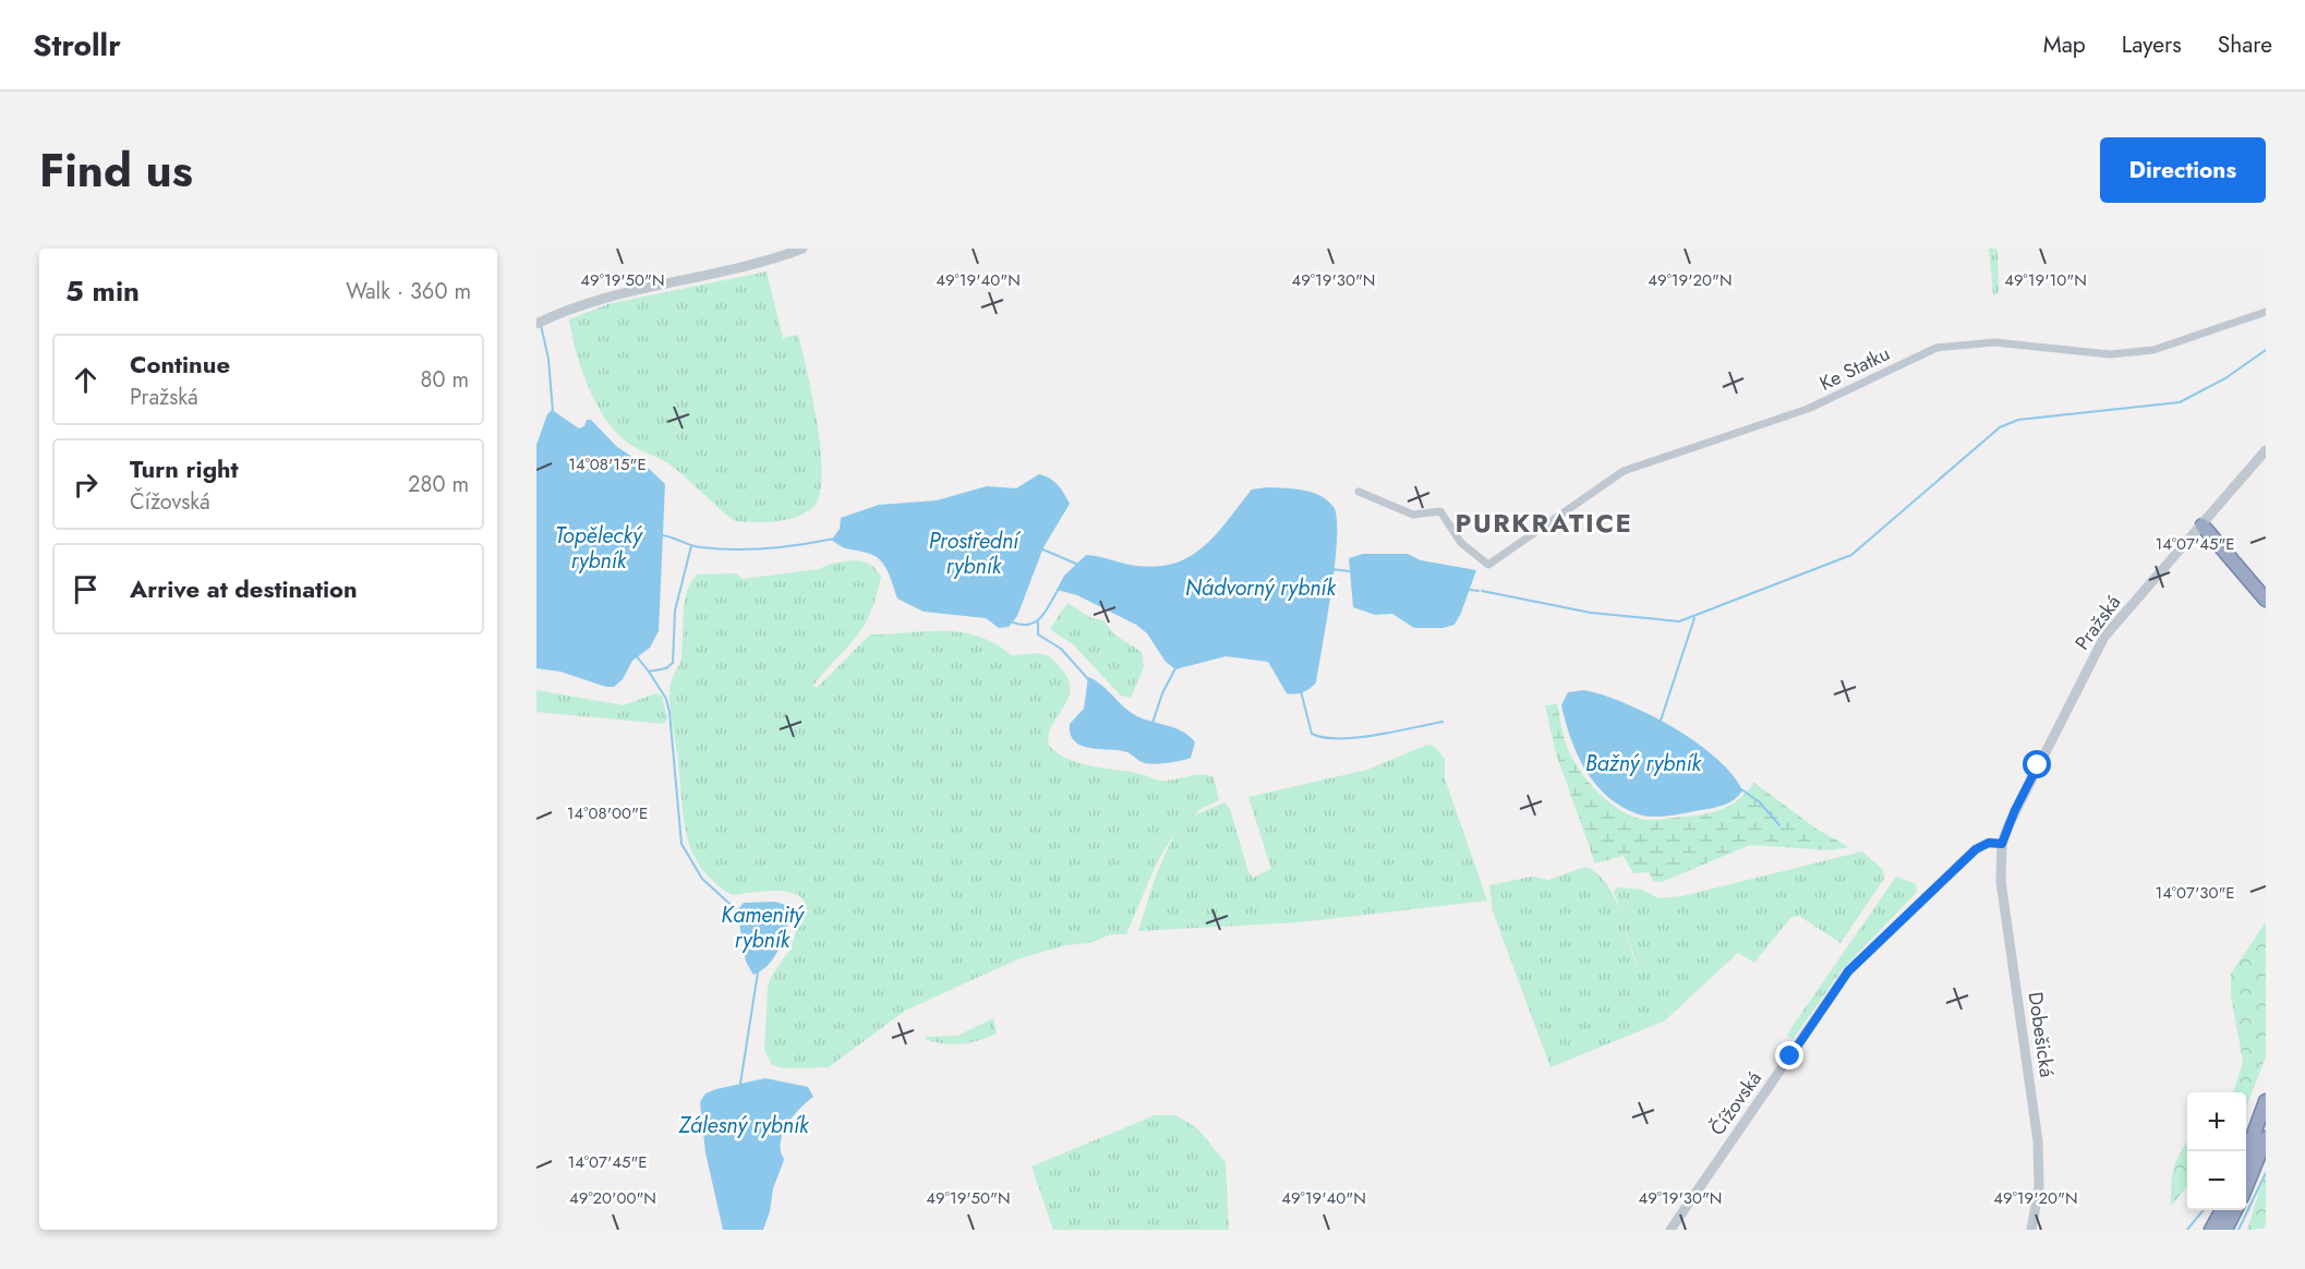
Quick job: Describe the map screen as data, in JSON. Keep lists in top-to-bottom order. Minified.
{"streets":{"street":["Ke Statku","Pražská","Dobešická","Čížovská"]},"crossings":[["Pražská","Dobešická"],["Pražská","Čížovská"],["Dobešická","Čížovská"]],"districts":["PURKRATICE"],"water":["Topělecký rybník","Prostřední rybník","Nádvorný rybník","Bažný rybník","Kamenitý rybník","Zálesný rybník"],"page":{"header":"Strollr","nav":["Map","Layers","Share"],"title":"Find us","buttons":"Directions","heading":["5 min","Walk · 360 m"],"list":[["Continue","Pražská","80 m"],["Turn right","Čížovská","280 m"],"Arrive at destination"],"map_buttons":["+","−"]},"coordinates":["49°19'50\"N","49°19'40\"N","49°19'30\"N","49°19'20\"N","49°19'10\"N","14°08'15\"E","14°07'45\"E","14°08'00\"E","14°07'30\"E","49°20'00\"N"]}
